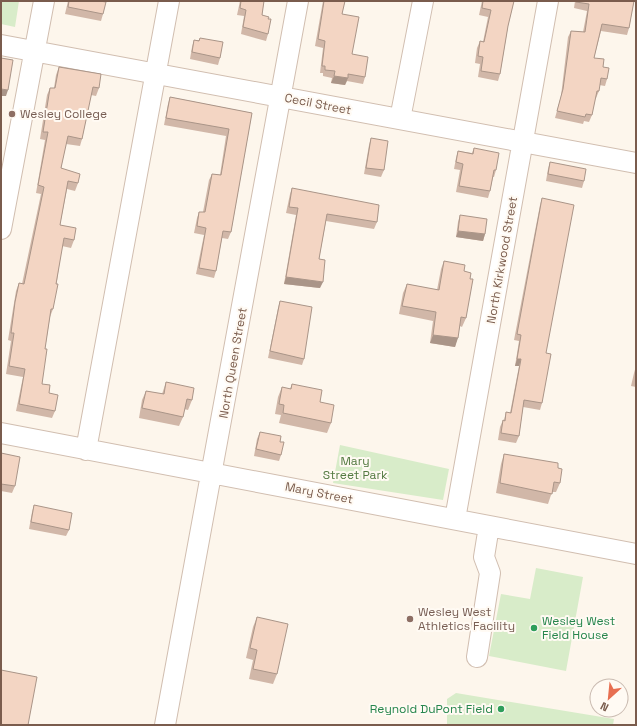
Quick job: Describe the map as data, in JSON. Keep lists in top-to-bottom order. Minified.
{"streets":{"street":["Cecil Street","North Kirkwood Street","North Queen Street","Mary Street"]},"crossings":[["Cecil Street","North Kirkwood Street"],["Cecil Street","North Queen Street"],["North Kirkwood Street","Mary Street"],["North Queen Street","Mary Street"]],"parks":["Mary Street Park"],"places":["Wesley College","Wesley West Athletics Facility","Wesley West Field House","Reynold DuPont Field"],"north":"bottom left"}
